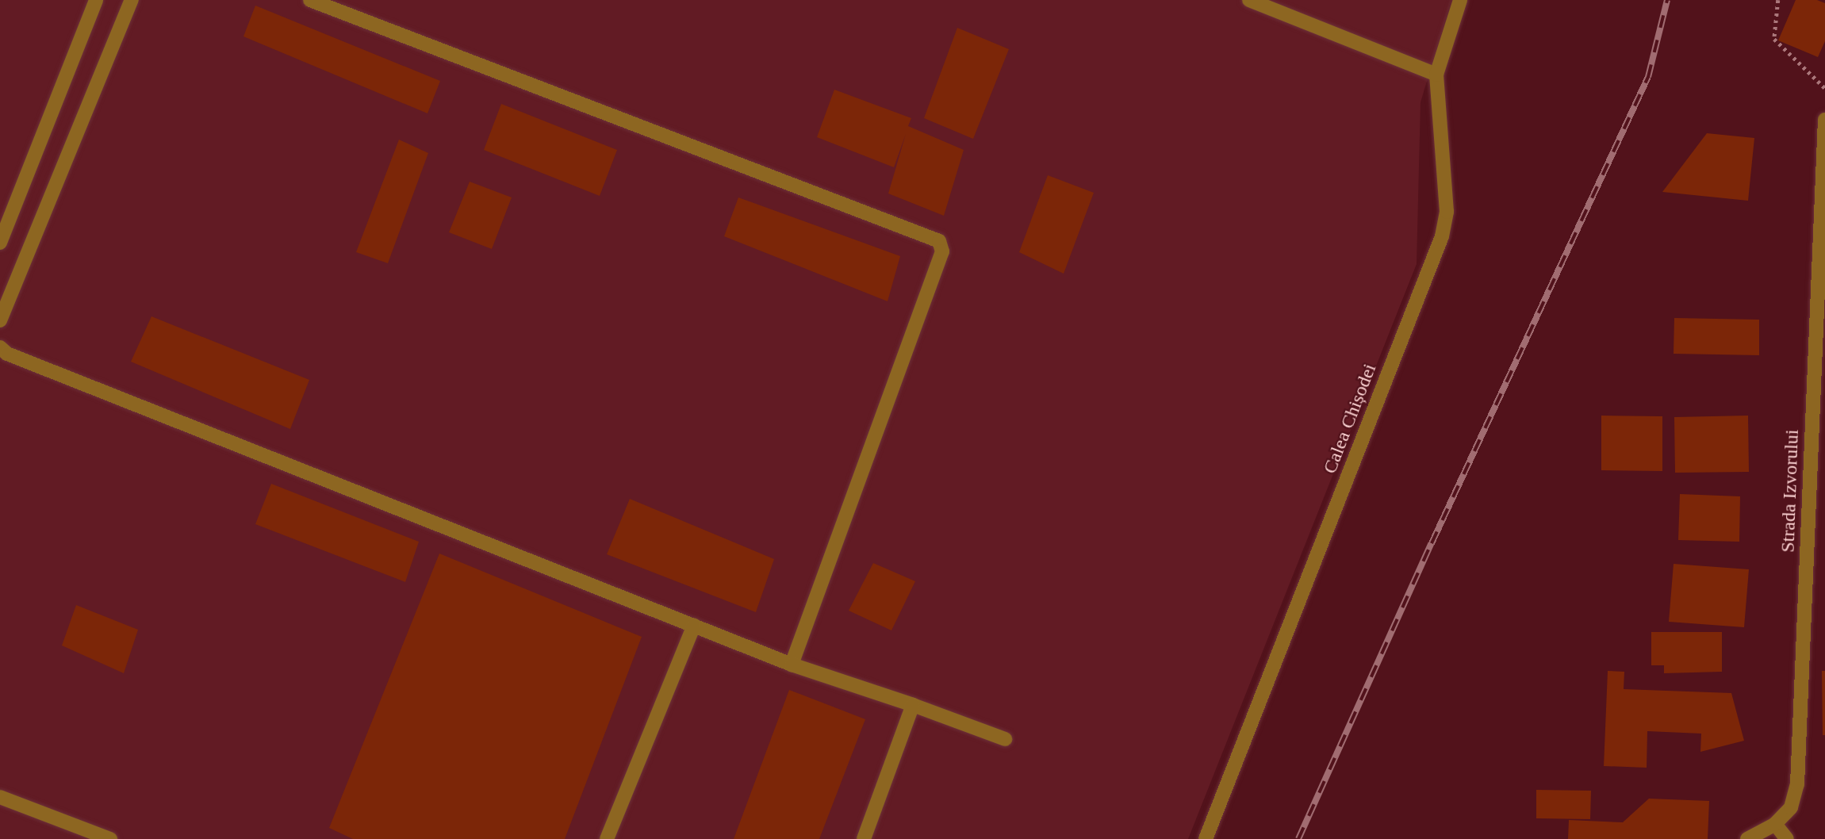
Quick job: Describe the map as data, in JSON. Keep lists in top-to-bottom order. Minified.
{"streets":{"street":["Calea Chișodei","Strada Izvorului"]}}
